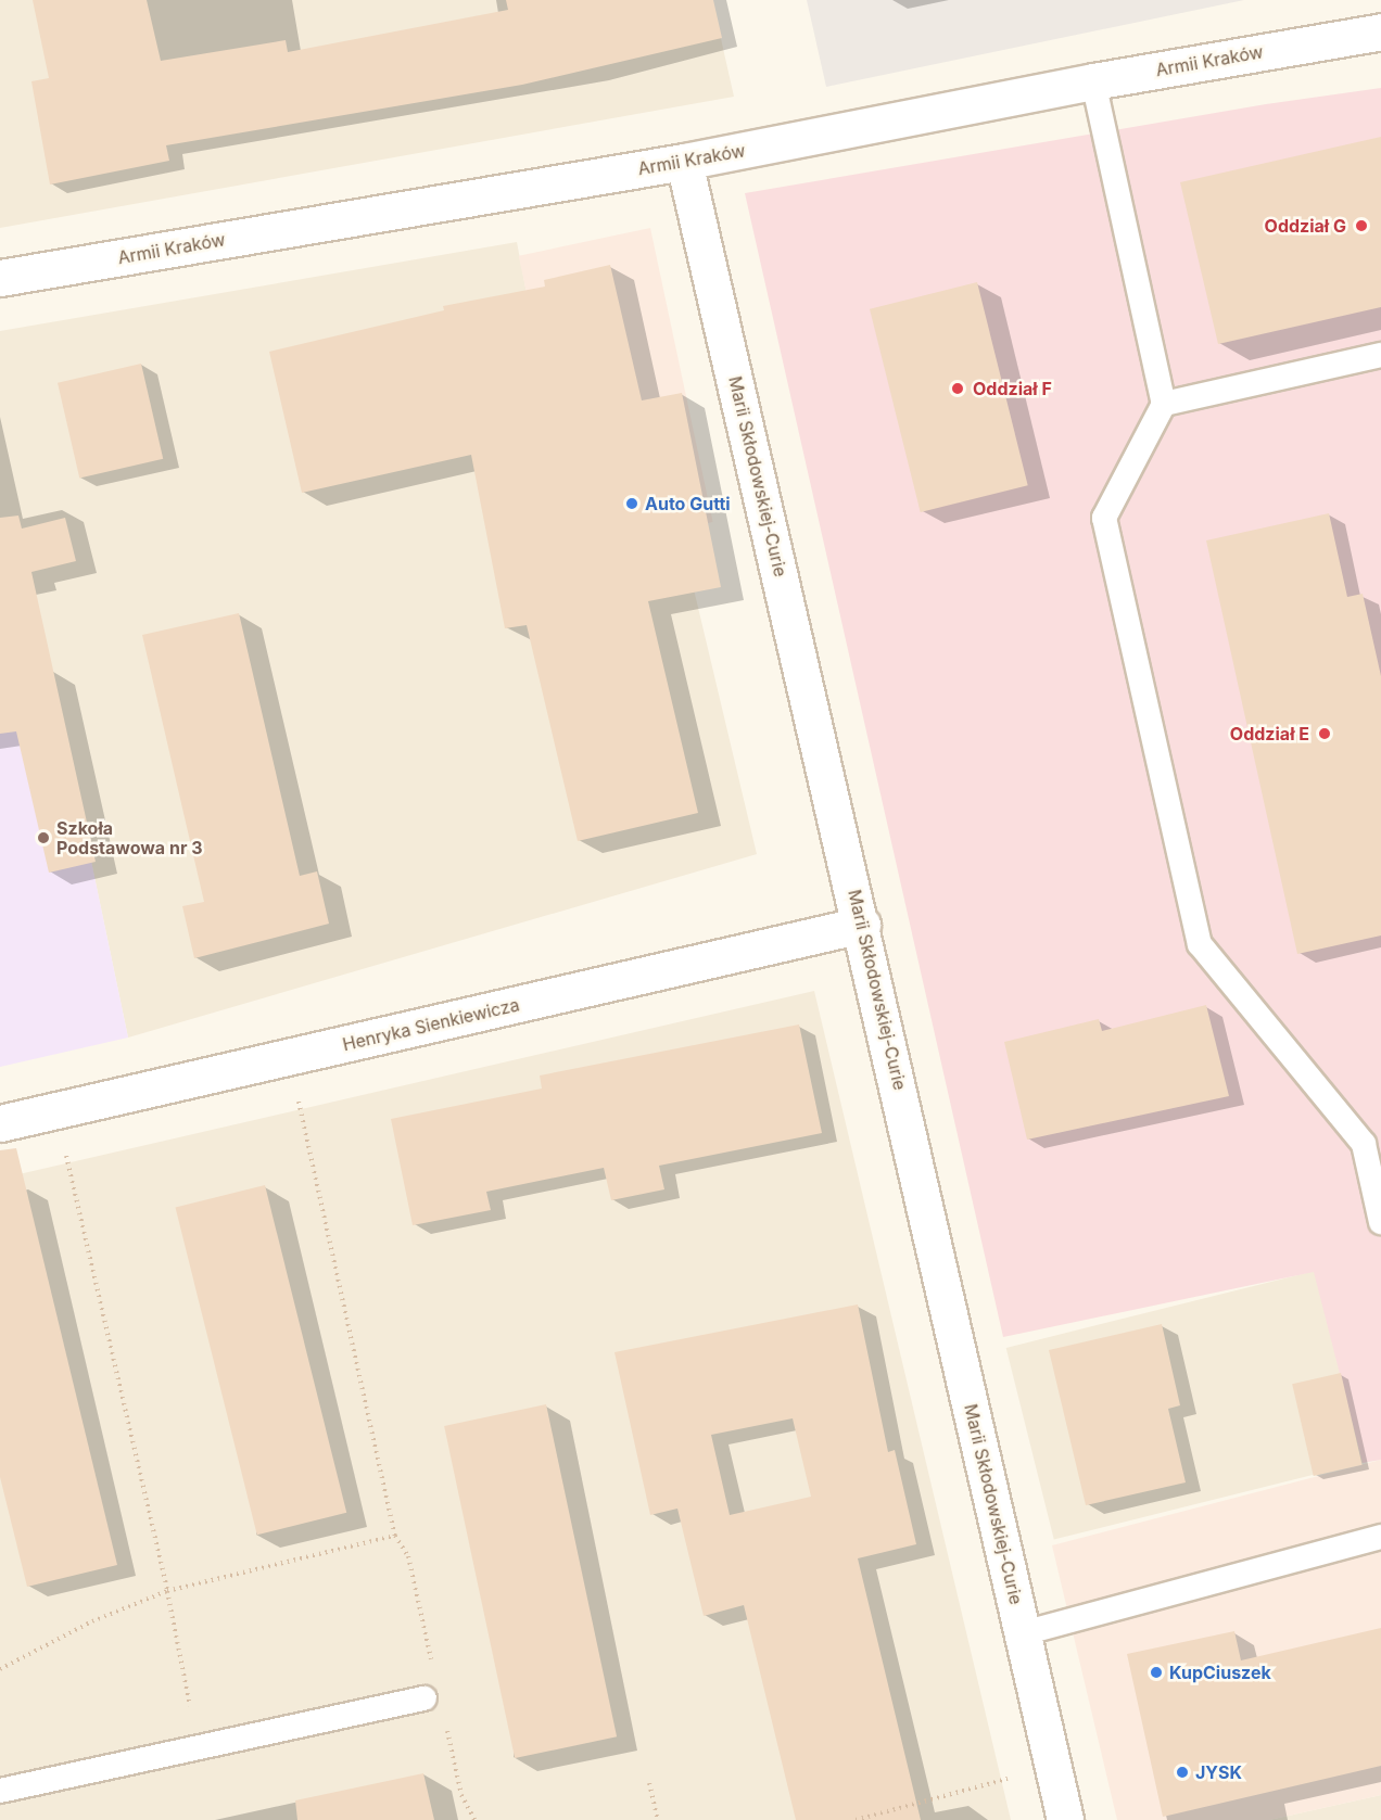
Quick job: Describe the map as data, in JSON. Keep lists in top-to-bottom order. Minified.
{"streets":{"street":["Armii Kraków","Marii Skłodowskiej-Curie","Henryka Sienkiewicza"]},"crossings":[["Armii Kraków","Marii Skłodowskiej-Curie"],["Marii Skłodowskiej-Curie","Henryka Sienkiewicza"]],"places":["Oddział G","Oddział F","Auto Gutti","Oddział E","Szkoła Podstawowa nr 3","KupCiuszek","JYSK"]}
